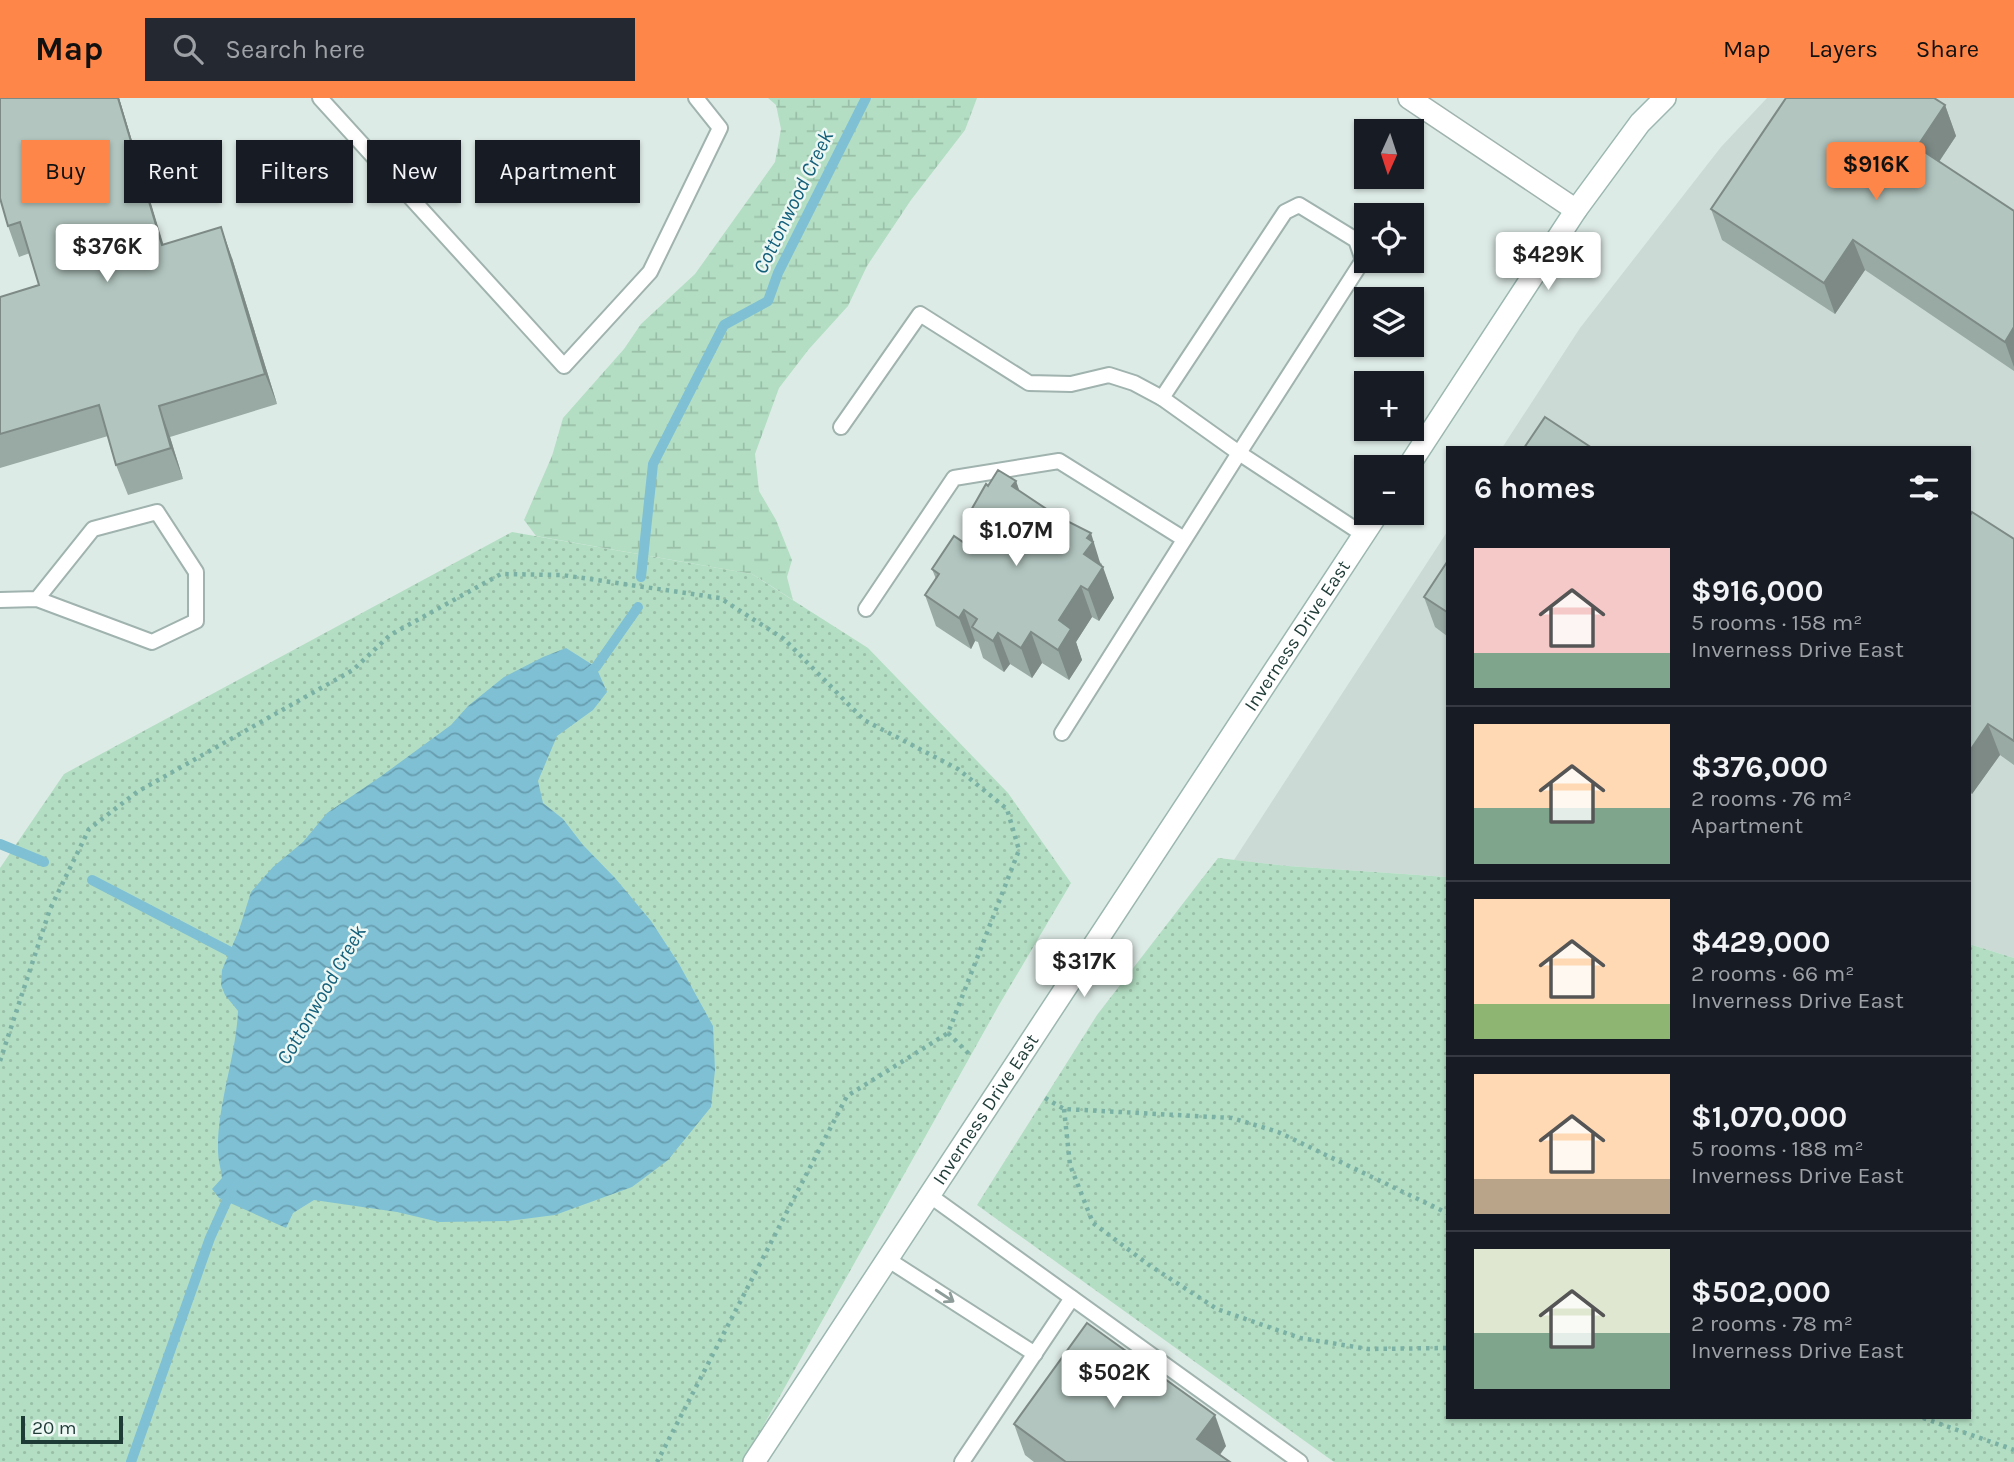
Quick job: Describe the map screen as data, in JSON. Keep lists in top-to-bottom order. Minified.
{"streets":{"main road":["Inverness Drive East"]},"water":["Cottonwood Creek"],"scale_bar":"20 m","north":"bottom","page":{"header":"Map","search":"Search here","nav":["Map","Layers","Share"],"map_buttons":["+","−"],"chip":["Buy","Rent","Filters","New","Apartment"],"price":["$916K","$376K","$429K","$1.07M","$317K","$502K"],"heading":"6 homes","list":[{"name":"$916,000","note":"5 rooms · 158 m² · Inverness Drive East"},{"name":"$376,000","note":"2 rooms · 76 m² · Apartment"},{"name":"$429,000","note":"2 rooms · 66 m² · Inverness Drive East"},{"name":"$1,070,000","note":"5 rooms · 188 m² · Inverness Drive East"},{"name":"$502,000","note":"2 rooms · 78 m² · Inverness Drive East"}],"scale":"20 m"}}
